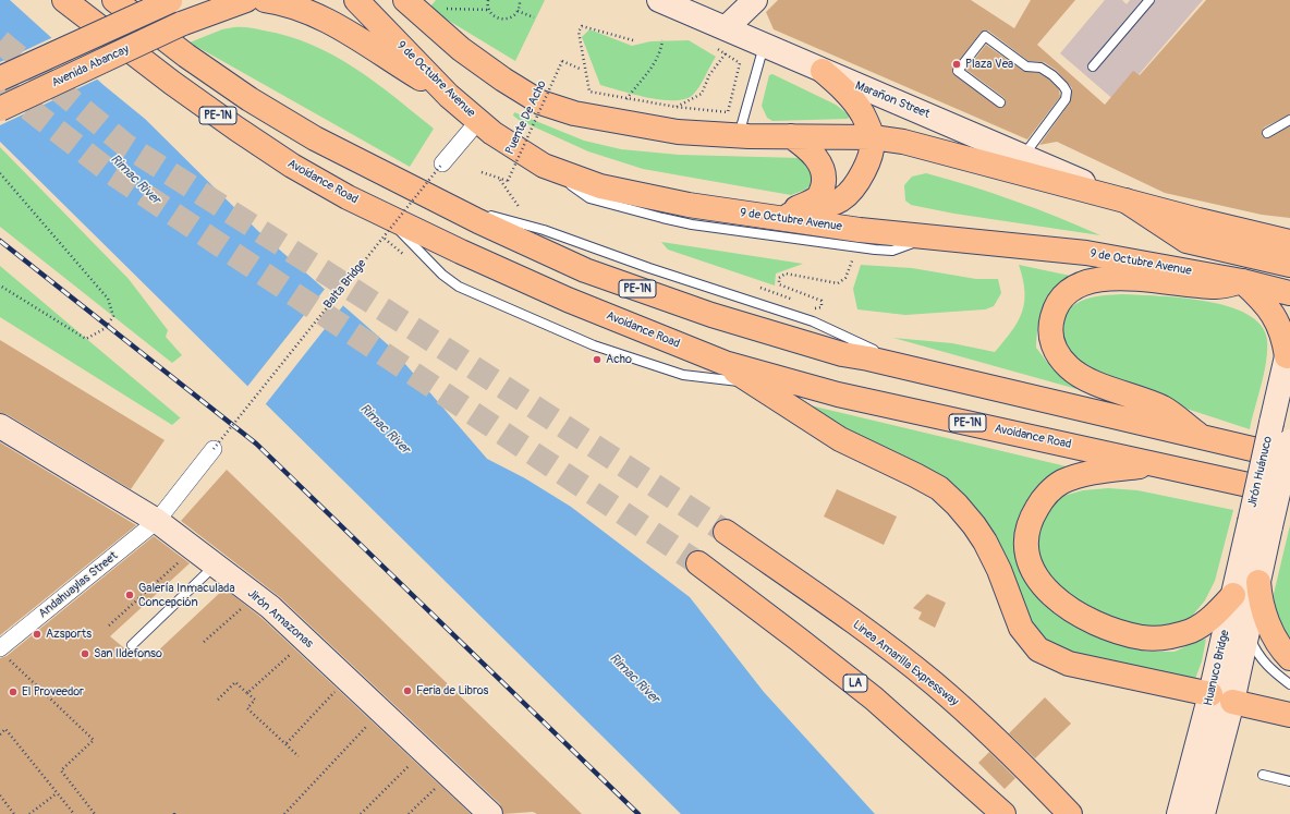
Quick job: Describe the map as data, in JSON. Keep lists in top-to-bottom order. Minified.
{"streets":{"main road":["Avenida Abancay","9 de Octubre Avenue","PE-1N","Avoidance Road","Linea Amarilla Expressway","LA"],"street":["Marañon Street","Jirón Huánuco","Andahuaylas Street","Jirón Amazonas","Huanuco Bridge"],"path":["Puente De Acho","Balta Bridge"]},"crossings":[["Balta Bridge","Andahuaylas Street"],["Jirón Huánuco","Huanuco Bridge"],["Andahuaylas Street","Jirón Amazonas"]],"water":["Rimac River"],"places":["Plaza Vea","Acho","Galería Inmaculada Concepción","Azsports","San Ildefonso","Feria de Libros","El Proveedor"]}
